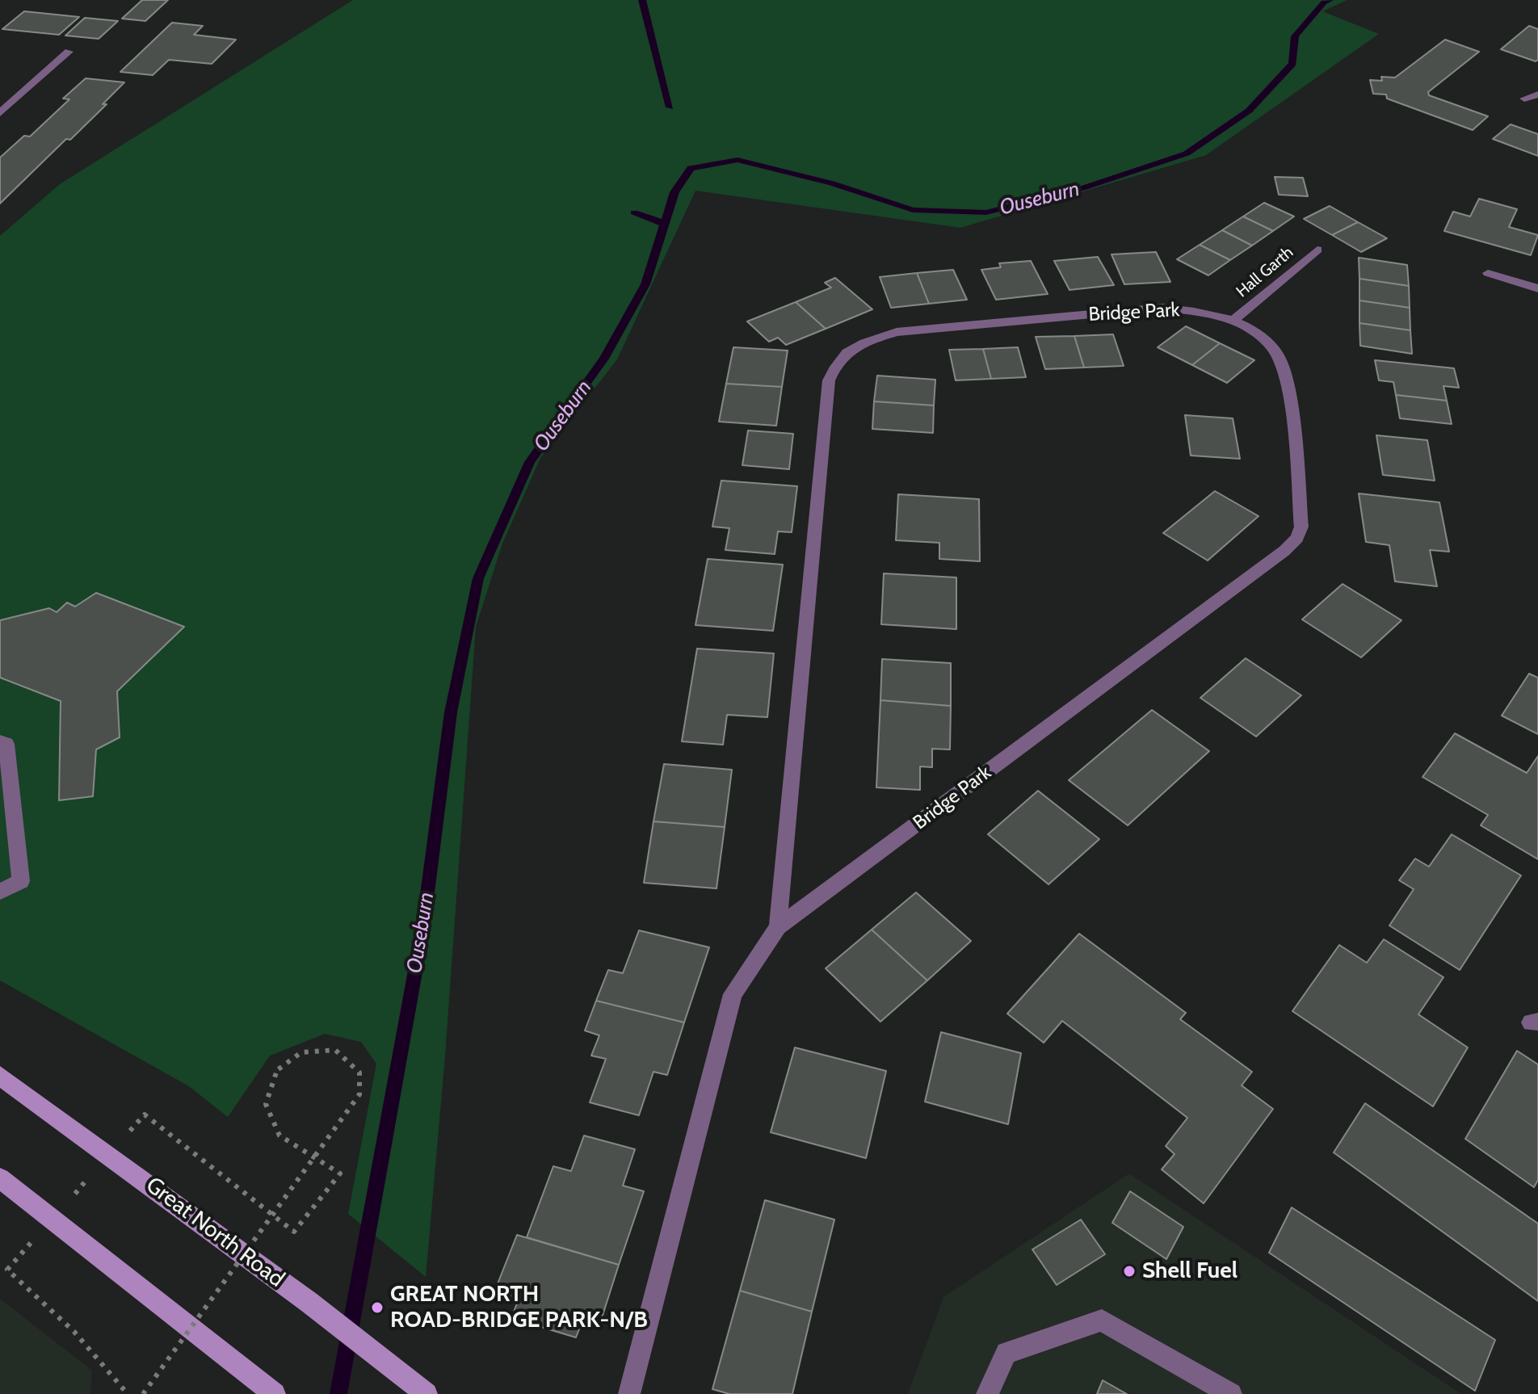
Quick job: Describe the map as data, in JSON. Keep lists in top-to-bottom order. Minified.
{"streets":{"main road":["Great North Road"],"street":["Hall Garth","Bridge Park"]},"crossings":[["Hall Garth","Bridge Park"]],"water":["Ouseburn"],"places":["Shell Fuel","GREAT NORTH ROAD-BRIDGE PARK-N/B"]}
